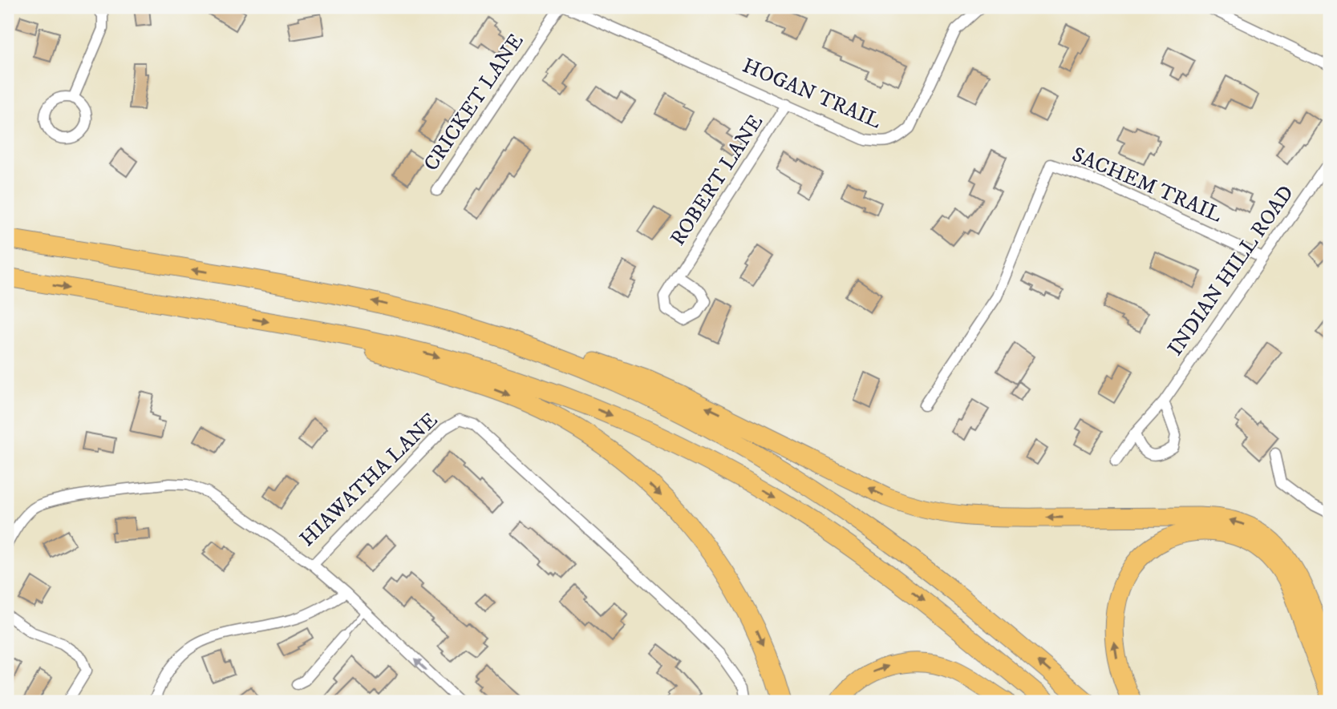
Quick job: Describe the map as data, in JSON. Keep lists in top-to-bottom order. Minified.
{"streets":{"street":["HOGAN TRAIL","CRICKET LANE","ROBERT LANE","SACHEM TRAIL","INDIAN HILL ROAD","HIAWATHA LANE"]},"crossings":[["HOGAN TRAIL","ROBERT LANE"],["SACHEM TRAIL","INDIAN HILL ROAD"]]}
